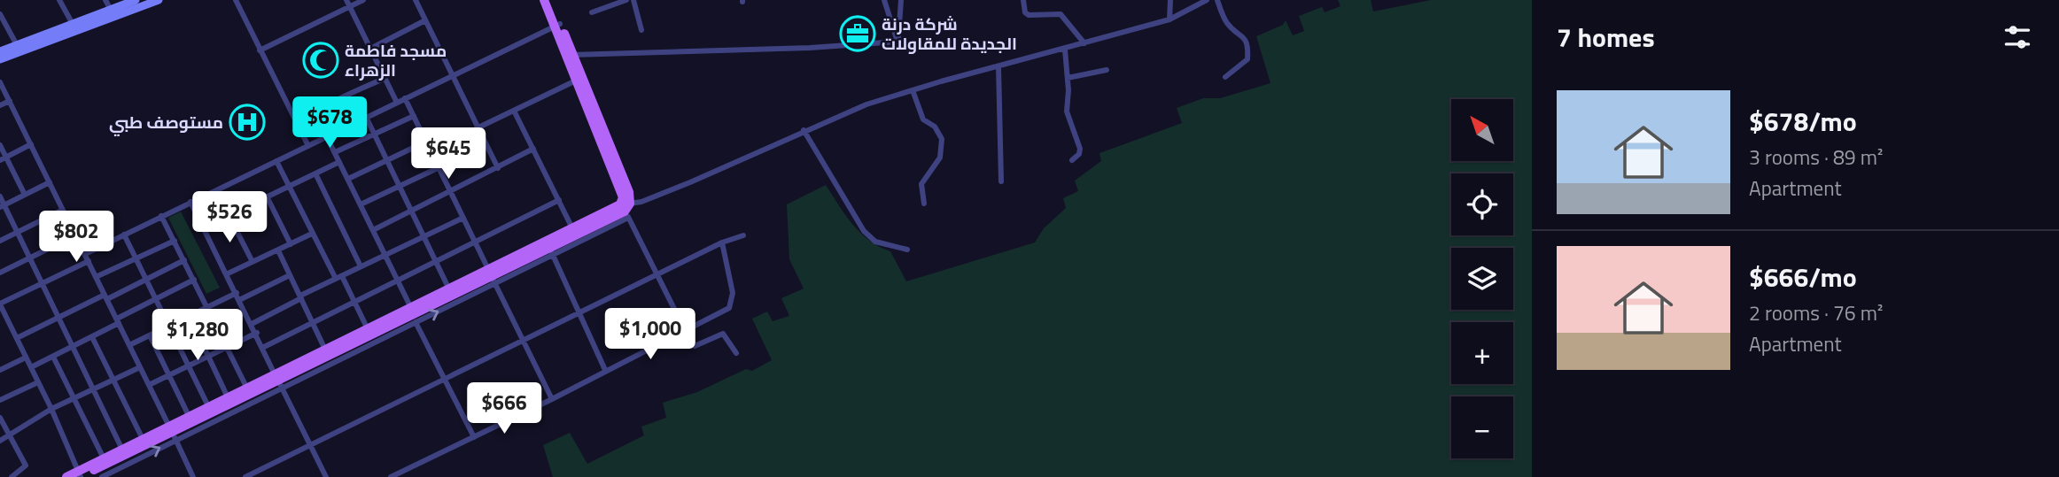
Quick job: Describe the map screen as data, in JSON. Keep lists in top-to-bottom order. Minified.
{"places":{"office":["شركة درنة الجديدة للمقاولات"],"mosque":["مسجد فاطمة الزهراء"],"hospital":["مستوصف طبي"]},"north":"top left","page":{"heading":"7 homes","list":[{"name":"$678/mo","note":"3 rooms · 89 m² · Apartment"},{"name":"$666/mo","note":"2 rooms · 76 m² · Apartment"}],"price":["$678","$645","$526","$802","$1,000","$1,280","$666"],"map_buttons":["+","−"]}}
